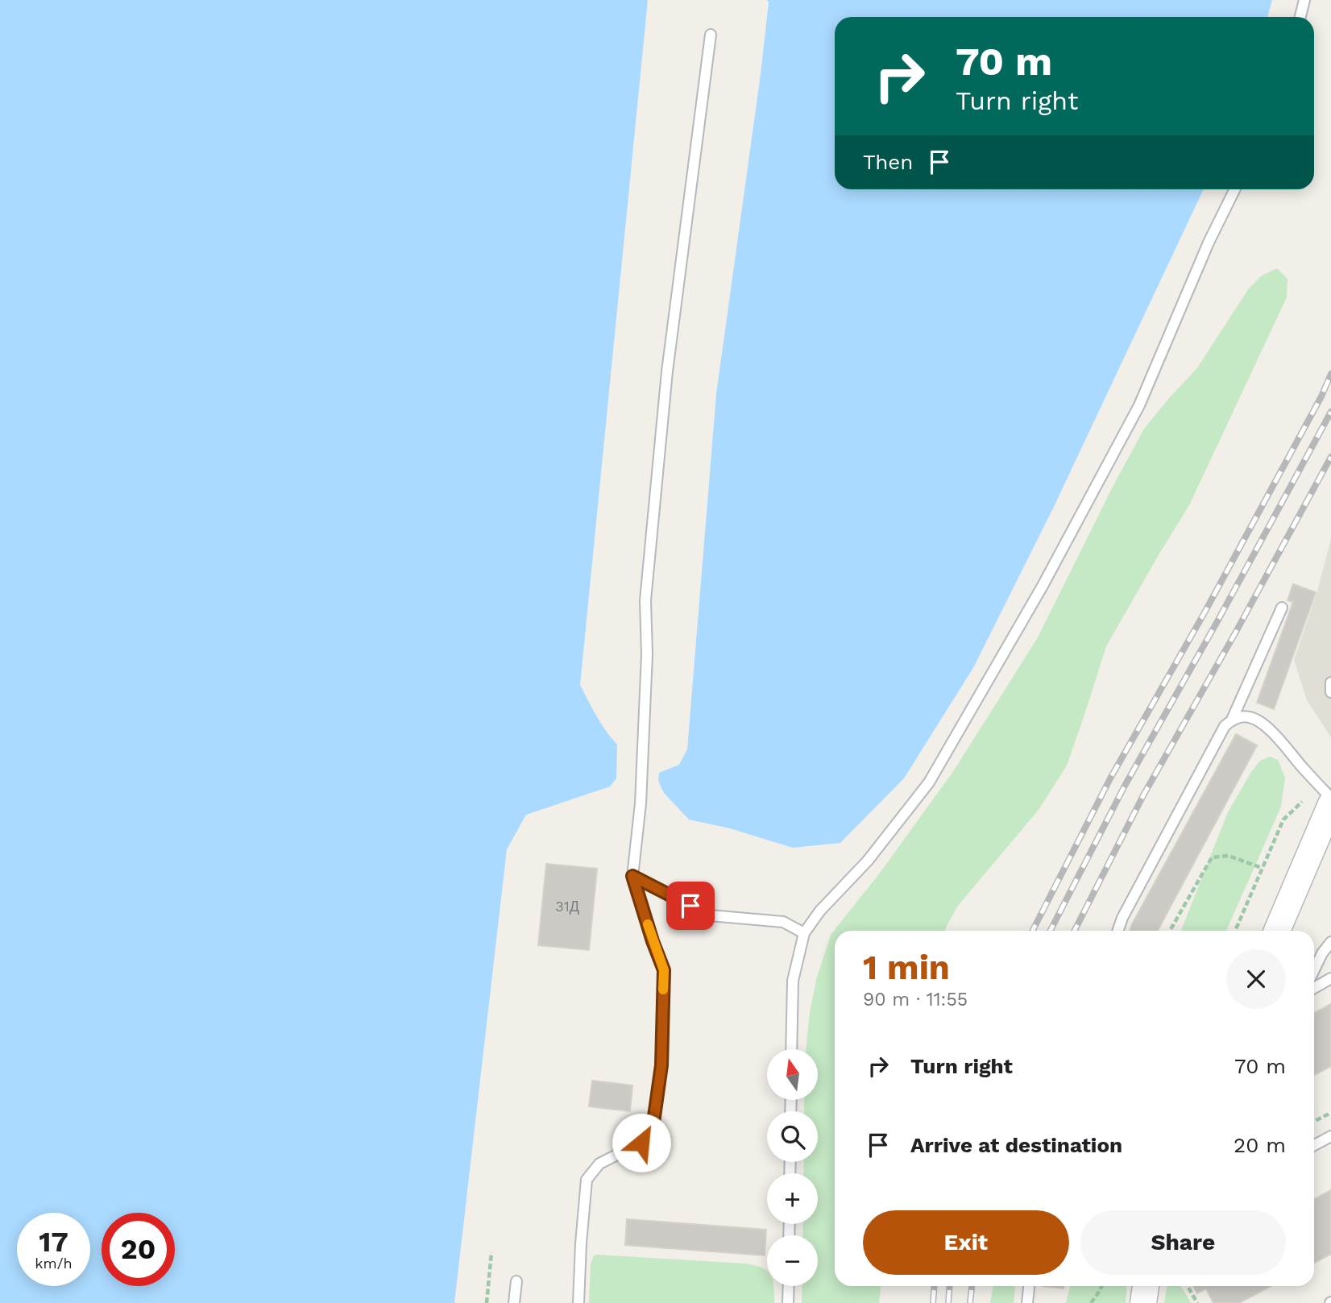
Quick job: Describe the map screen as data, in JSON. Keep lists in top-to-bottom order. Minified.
{"house_numbers":["31Д"],"north":"top","page":{"turn":["70 m","Turn right"],"then":"Then","heading":["1 min","90 m · 11:55"],"list":[{"name":"Turn right","value":"70 m"},{"name":"Arrive at destination","value":"20 m"}],"map_buttons":["+","−"],"buttons":["Exit","Share"],"speed":"17 km/h","limit":"20"}}
